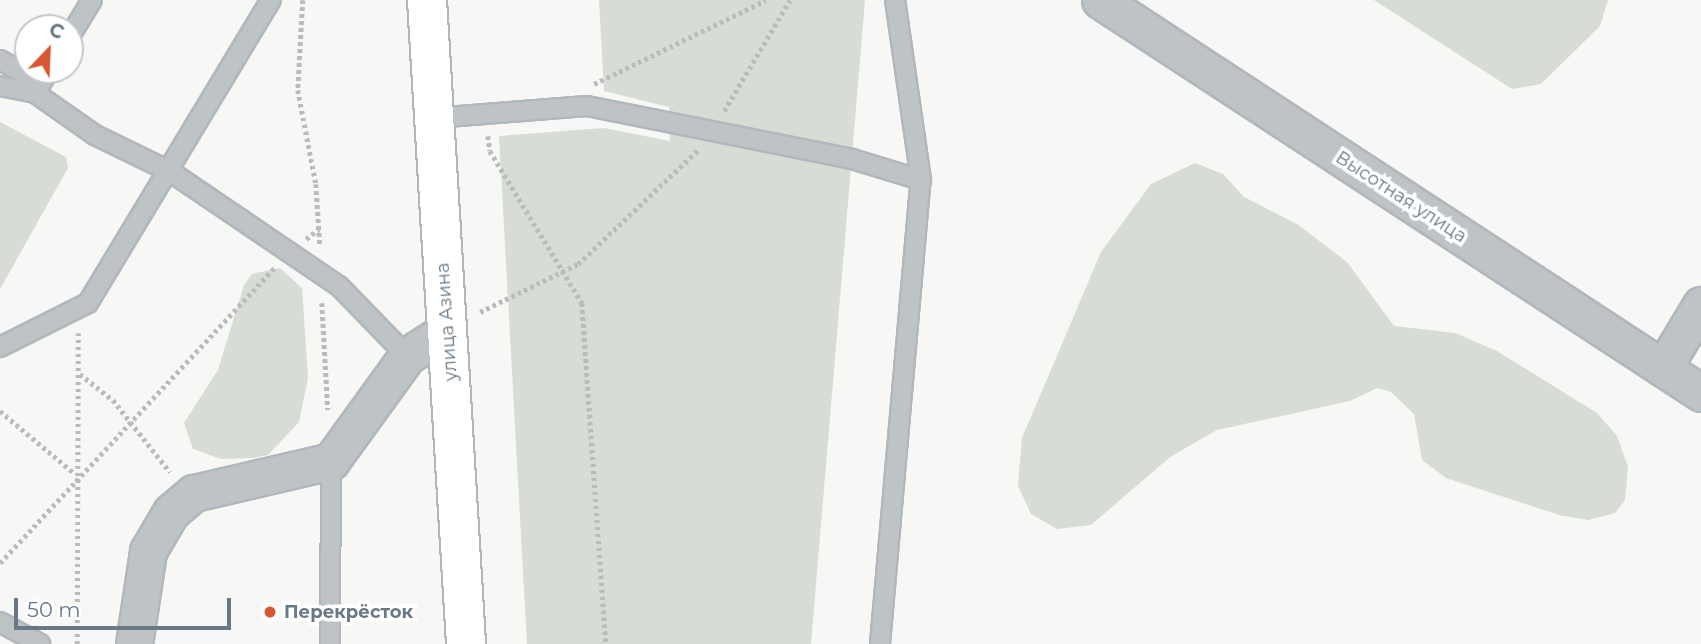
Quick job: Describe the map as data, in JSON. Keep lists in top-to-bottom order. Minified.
{"streets":{"main road":["улица Азина"],"street":["Высотная улица"]},"places":["Перекрёсток"],"scale_bar":"50 m","north":"top right"}
